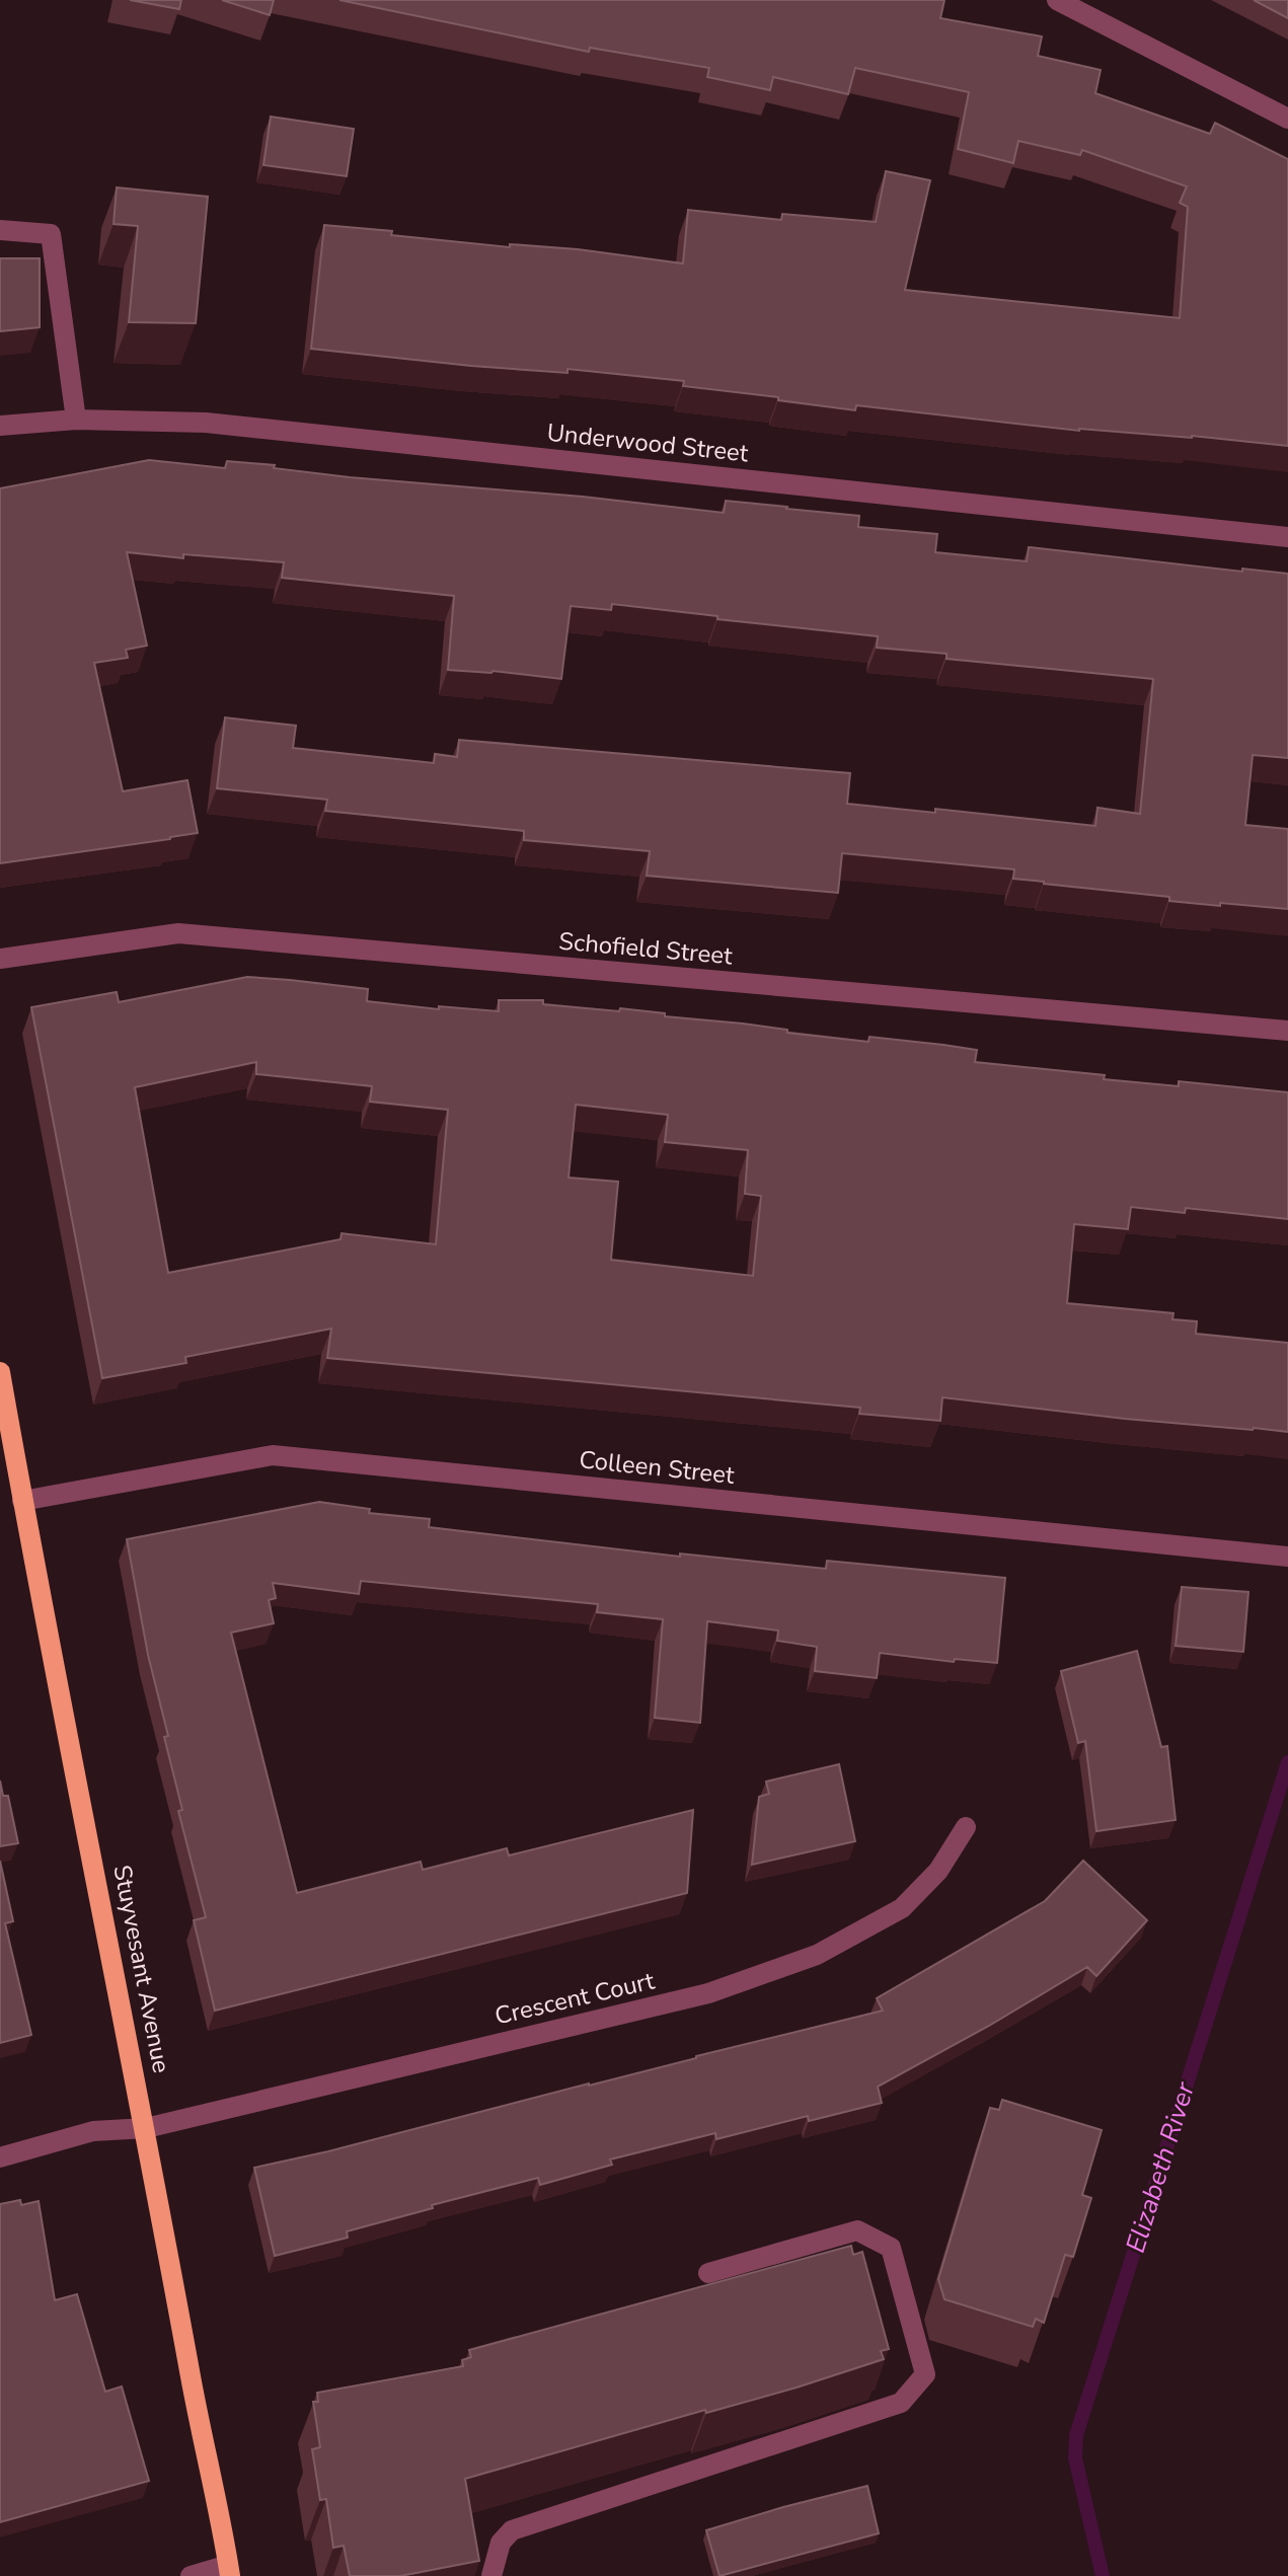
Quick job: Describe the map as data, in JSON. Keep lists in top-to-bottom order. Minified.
{"streets":{"main road":["Stuyvesant Avenue"],"street":["Underwood Street","Schofield Street","Colleen Street","Crescent Court"]},"crossings":[["Colleen Street","Stuyvesant Avenue"],["Stuyvesant Avenue","Crescent Court"]],"water":["Elizabeth River"]}
